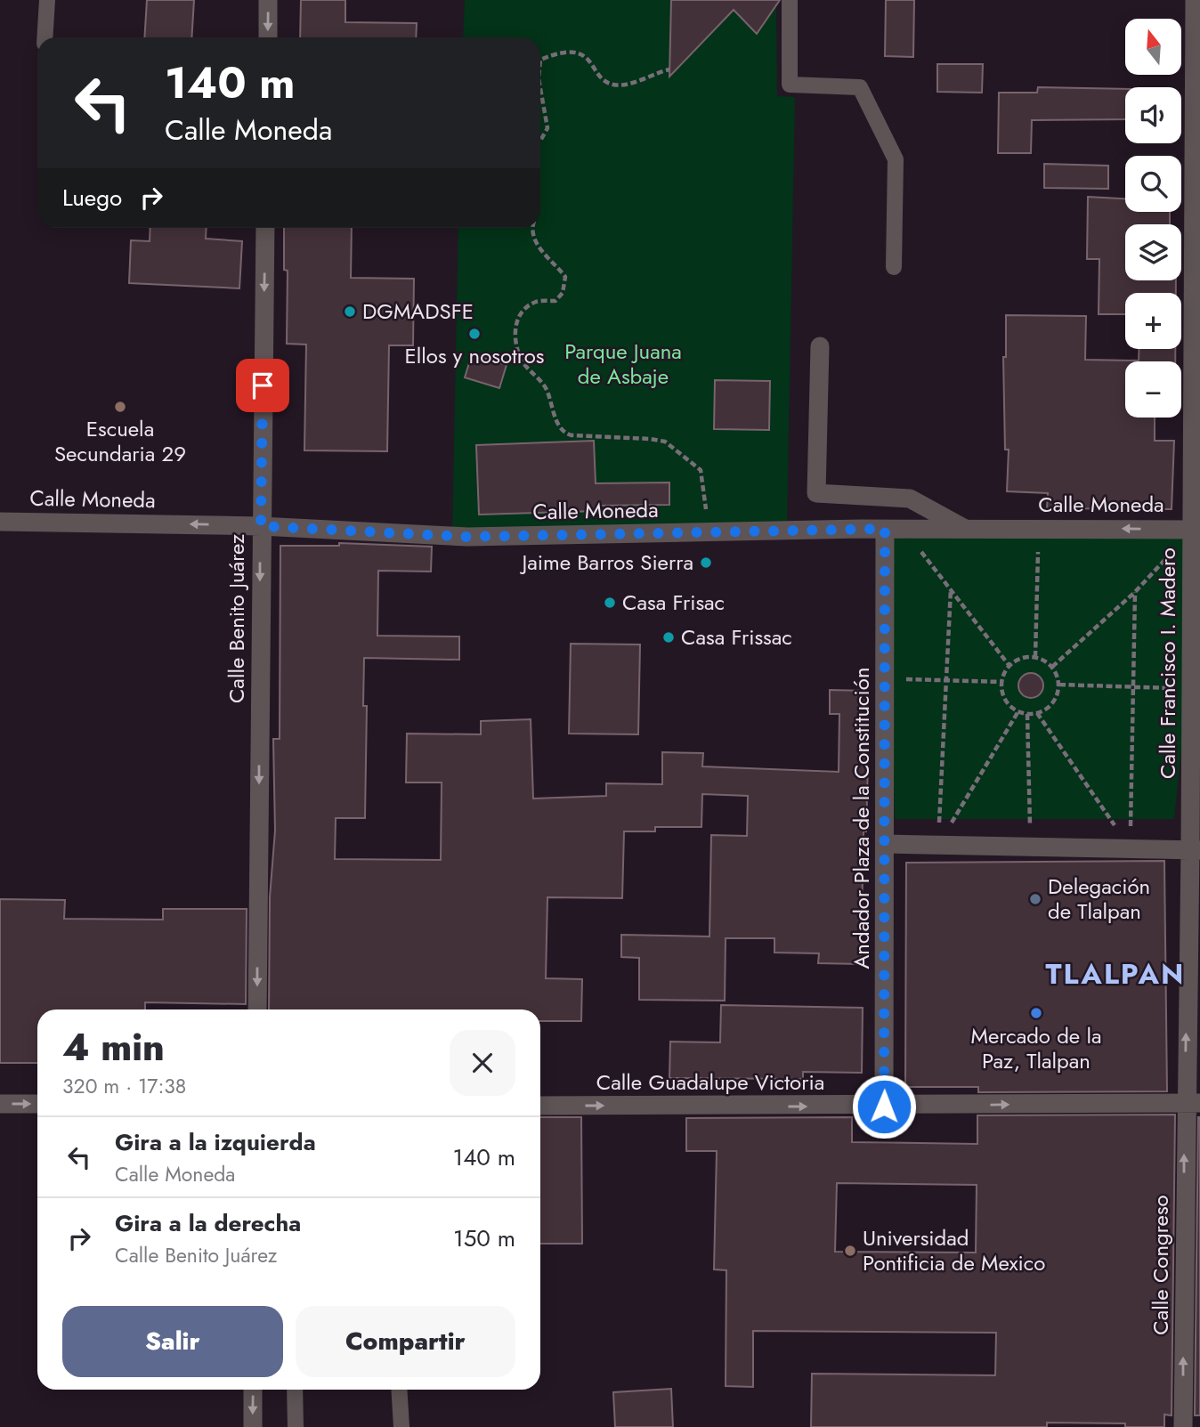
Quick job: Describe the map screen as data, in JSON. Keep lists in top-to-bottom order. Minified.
{"streets":{"street":["Calle Moneda","Calle Benito Juárez","Calle Francisco I. Madero","Andador Plaza de la Constitución","Calle Guadalupe Victoria","Calle Congreso"]},"crossings":[["Calle Moneda","Calle Benito Juárez"],["Calle Moneda","Calle Francisco I. Madero"],["Calle Moneda","Andador Plaza de la Constitución"],["Calle Francisco I. Madero","Calle Guadalupe Victoria"],["Calle Francisco I. Madero","Calle Congreso"],["Andador Plaza de la Constitución","Calle Guadalupe Victoria"],["Calle Guadalupe Victoria","Calle Congreso"]],"one_way":["Calle Benito Juárez","Calle Guadalupe Victoria","Calle Congreso"],"districts":["TLALPAN"],"parks":["Parque Juana de Asbaje"],"places":["DGMADSFE","Ellos y nosotros","Escuela Secundaria 29","Jaime Barros Sierra","Casa Frisac","Casa Frissac","Delegación de Tlalpan","Mercado de la Paz, Tlalpan","Universidad Pontificia de Mexico"],"north":"top","page":{"map_buttons":["+","−"],"turn":["140 m","Calle Moneda"],"then":"Luego","heading":["4 min","320 m · 17:38"],"list":[{"name":"Gira a la izquierda","note":"Calle Moneda","value":"140 m"},{"name":"Gira a la derecha","note":"Calle Benito Juárez","value":"150 m"}],"buttons":["Salir","Compartir"]}}
